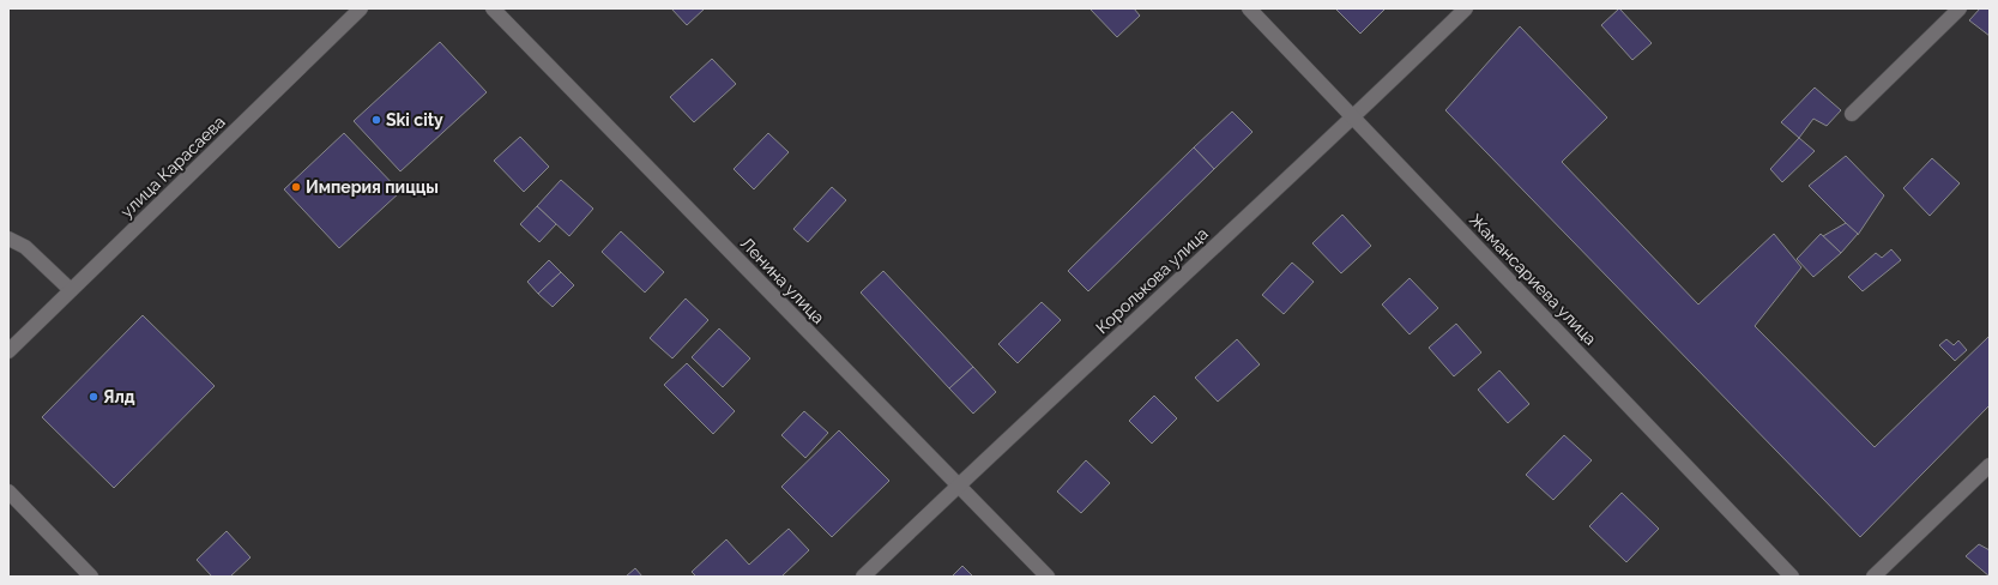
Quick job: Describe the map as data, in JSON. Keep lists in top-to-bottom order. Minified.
{"streets":{"street":["улица Карасаева","Жамансариева улица","Ленина улица","Королькова улица"]},"crossings":[["Жамансариева улица","Королькова улица"],["Ленина улица","Королькова улица"]],"places":["Ski city","Империя пиццы","Ялд"]}
